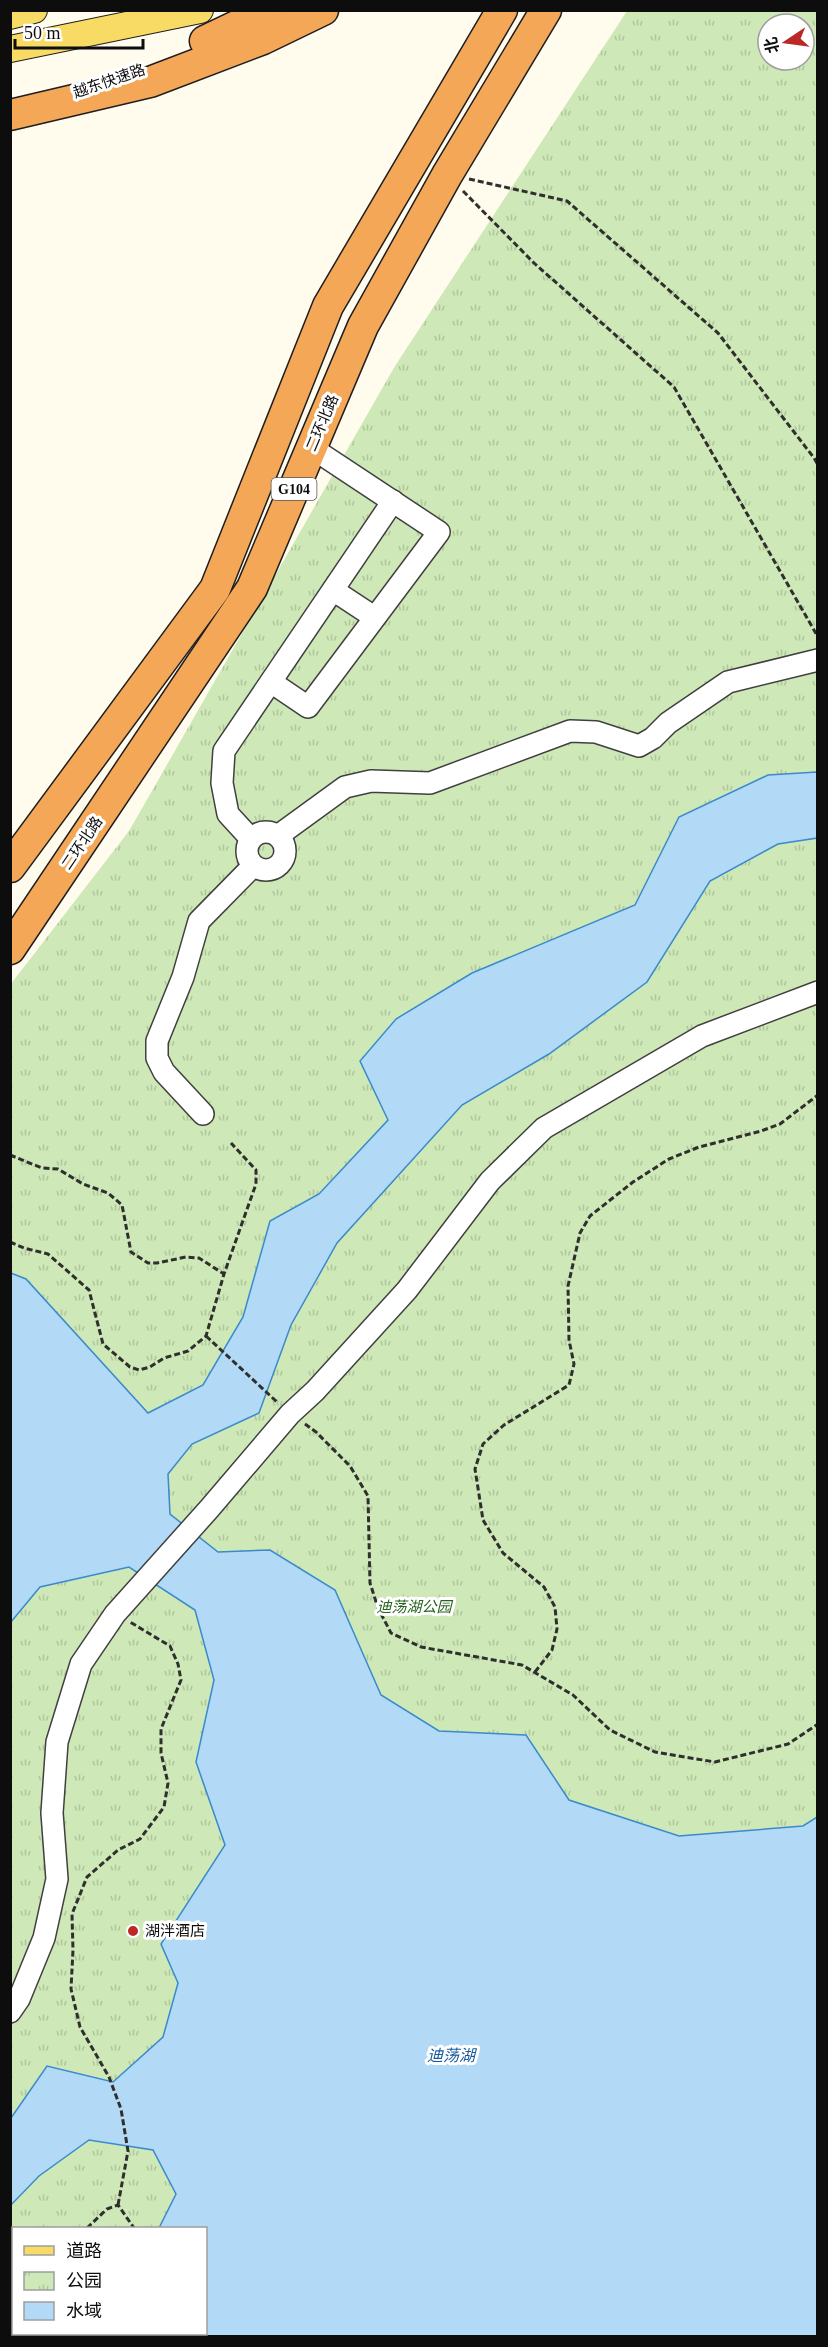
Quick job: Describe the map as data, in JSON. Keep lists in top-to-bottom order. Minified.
{"streets":{"highway":["越东快速路","二环北路","G104"]},"water":["迪荡湖"],"parks":["迪荡湖公园"],"places":["湖泮酒店"],"legend":["道路","公园","水域"],"scale_bar":"50 m","north":"left"}
